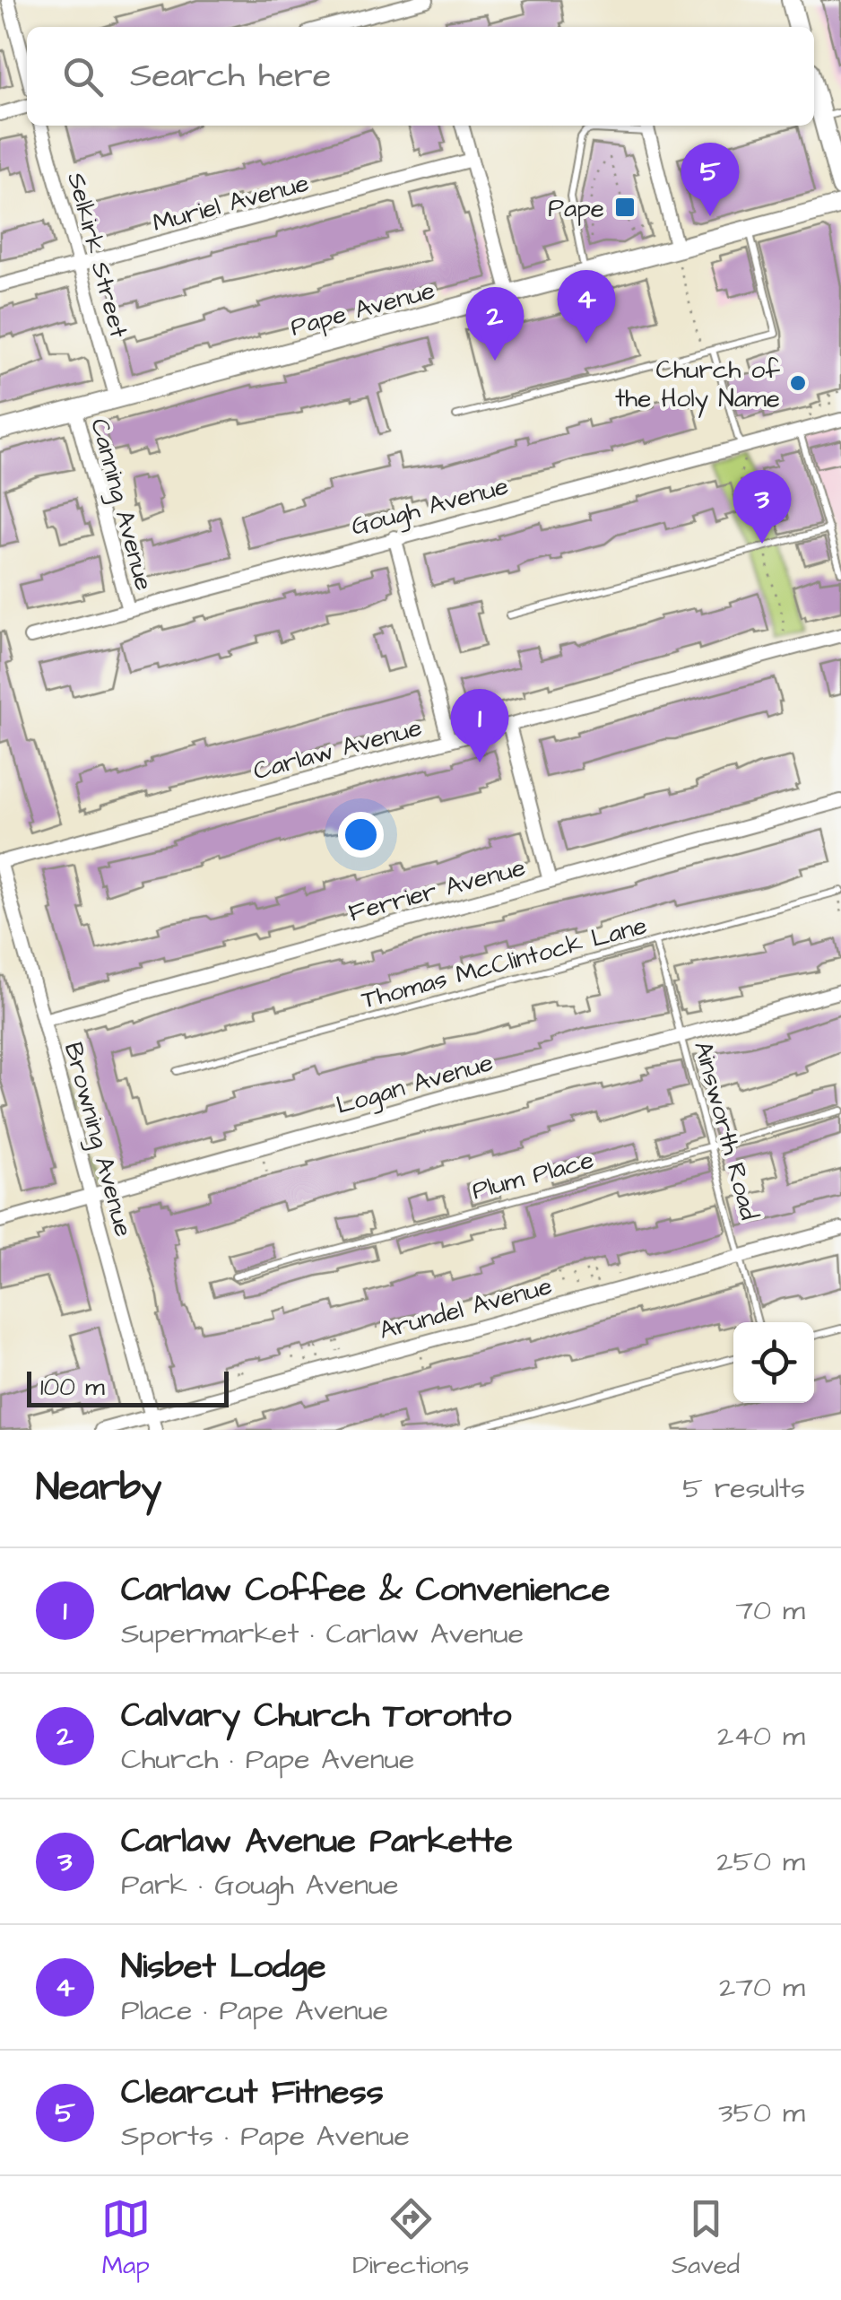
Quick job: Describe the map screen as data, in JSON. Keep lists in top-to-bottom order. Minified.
{"streets":{"main road":["Pape Avenue"],"street":["Muriel Avenue","Selkirk Street","Canning Avenue","Gough Avenue","Carlaw Avenue","Ferrier Avenue","Logan Avenue","Browning Avenue","Arundel Avenue"],"lane":["Thomas McClintock Lane","Ainsworth Road","Plum Place"]},"crossings":[["Muriel Avenue","Selkirk Street"],["Selkirk Street","Pape Avenue"],["Pape Avenue","Canning Avenue"],["Canning Avenue","Gough Avenue"],["Carlaw Avenue","Browning Avenue"],["Ferrier Avenue","Browning Avenue"],["Thomas McClintock Lane","Ainsworth Road"],["Logan Avenue","Ainsworth Road"],["Logan Avenue","Browning Avenue"],["Ainsworth Road","Plum Place"],["Ainsworth Road","Arundel Avenue"],["Browning Avenue","Arundel Avenue"]],"places":{"transit":["Pape"],"other":["Church of the Holy Name"]},"scale_bar":"100 m","page":{"search":"Search here","pins":["5","4","2","3","1"],"scale":"100 m","heading":["Nearby","5 results"],"list":[{"mark":"1","name":"Carlaw Coffee & Convenience","note":"Supermarket · Carlaw Avenue","value":"70 m"},{"mark":"2","name":"Calvary Church Toronto","note":"Church · Pape Avenue","value":"240 m"},{"mark":"3","name":"Carlaw Avenue Parkette","note":"Park · Gough Avenue","value":"250 m"},{"mark":"4","name":"Nisbet Lodge","note":"Place · Pape Avenue","value":"270 m"},{"mark":"5","name":"Clearcut Fitness","note":"Sports · Pape Avenue","value":"350 m"}],"nav":["Map","Directions","Saved"]}}
